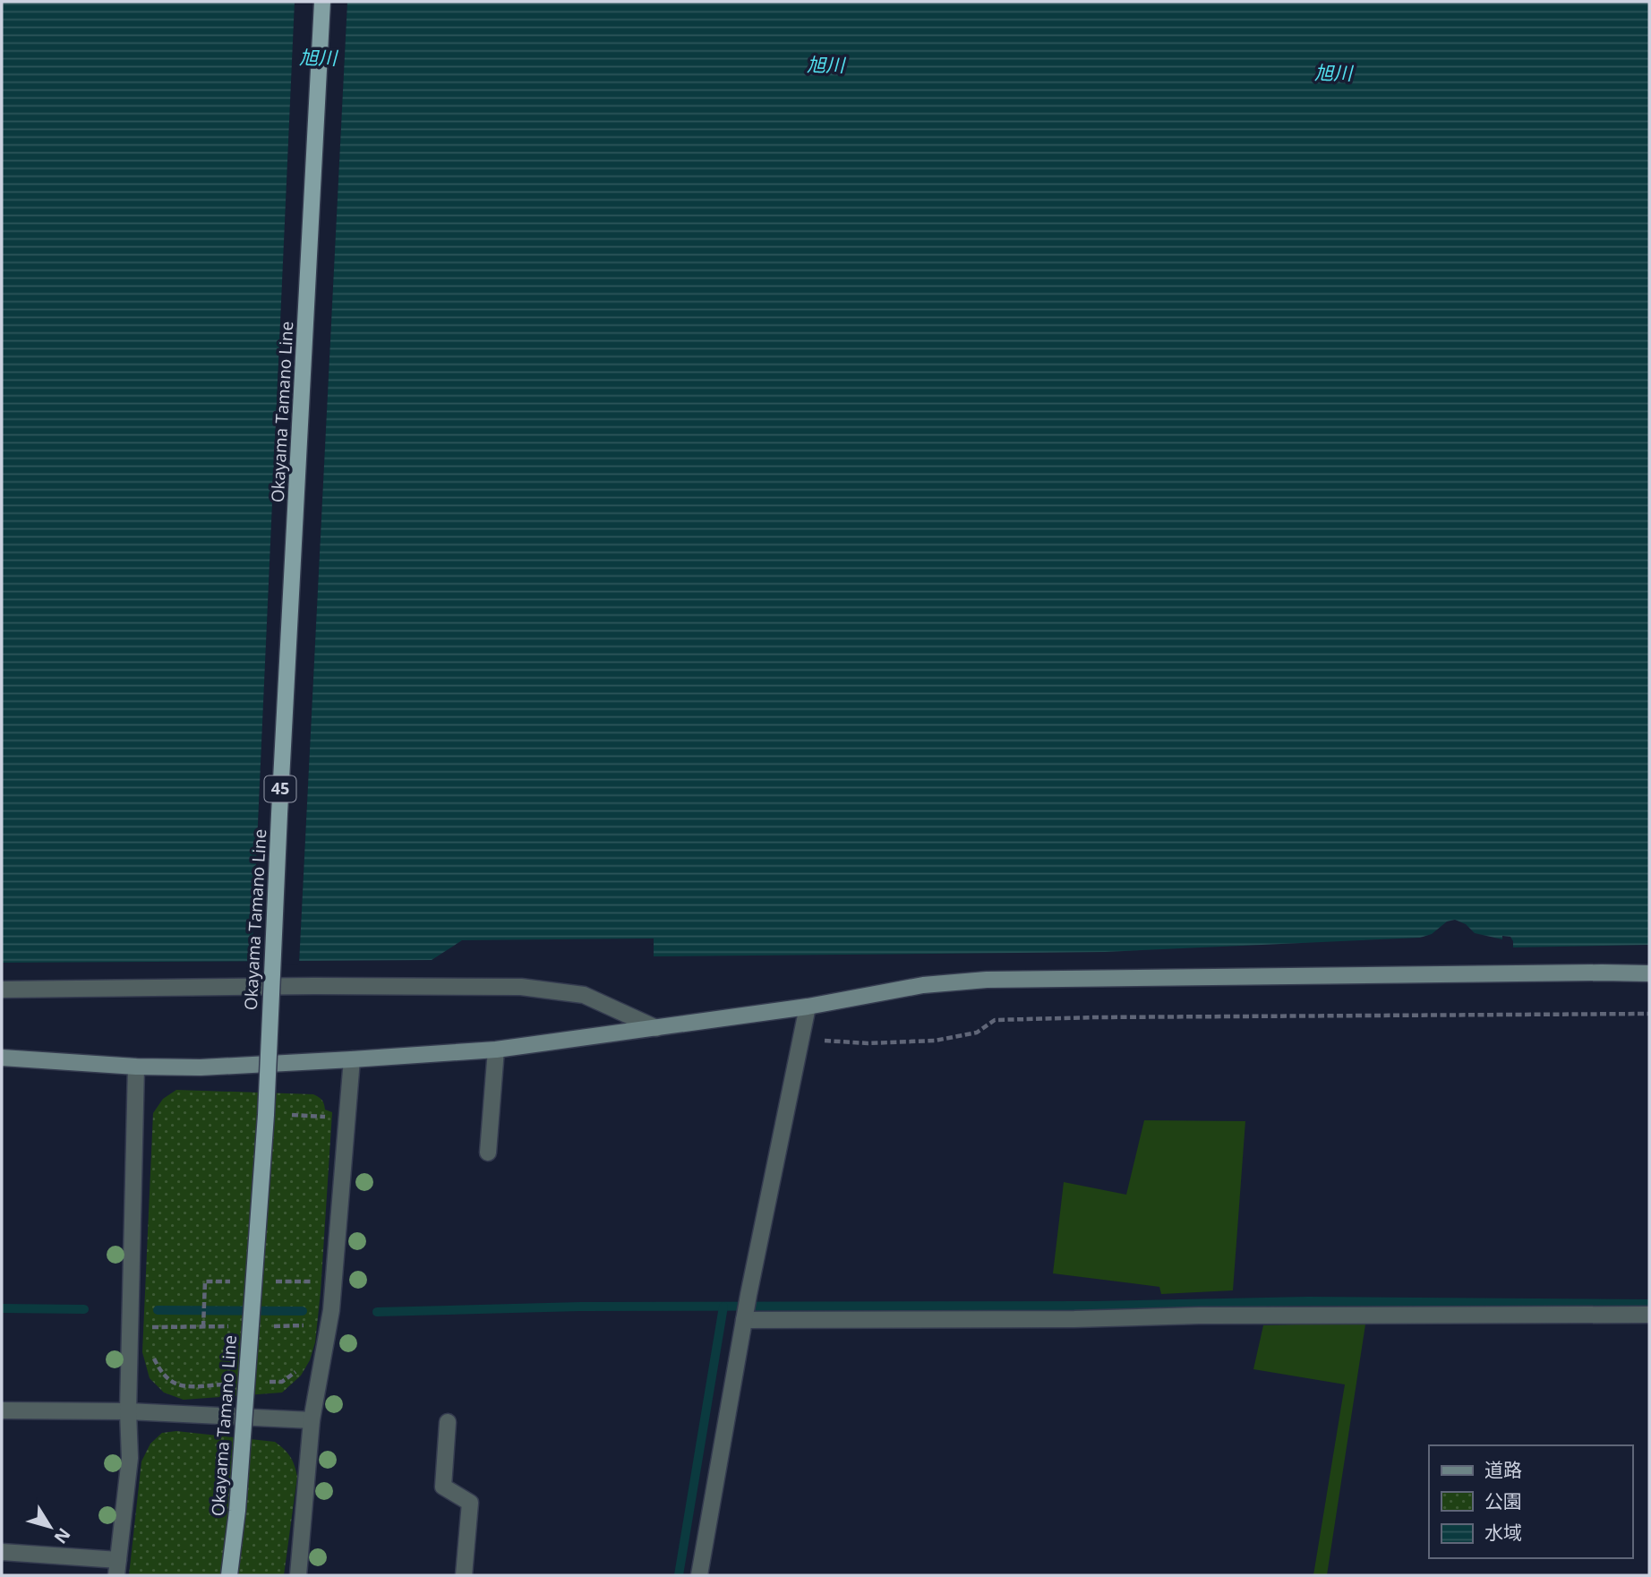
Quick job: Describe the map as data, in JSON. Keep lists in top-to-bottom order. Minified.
{"streets":{"main road":["Okayama Tamano Line","45"]},"water":["旭川"],"legend":["道路","公園","水域"],"north":"bottom right"}
